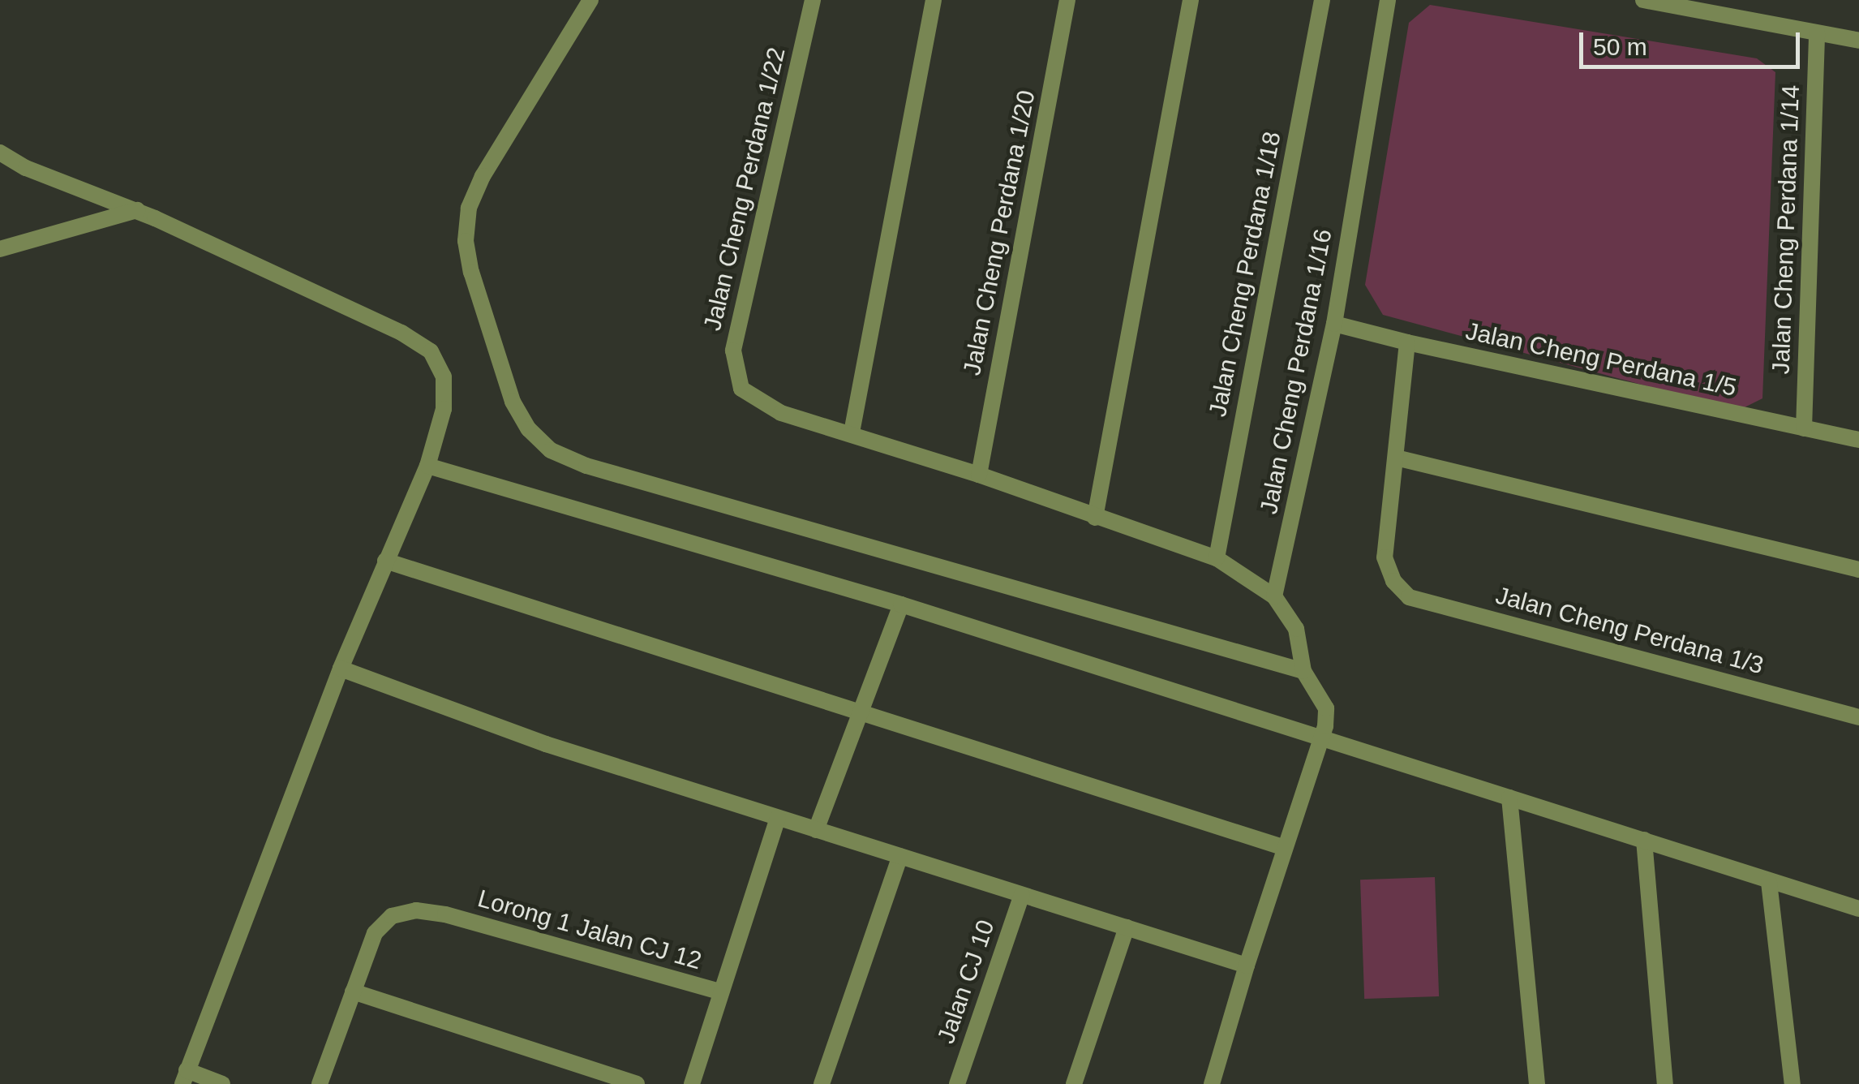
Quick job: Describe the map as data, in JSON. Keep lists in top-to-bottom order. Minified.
{"streets":{"street":["Jalan Cheng Perdana 1/22","Jalan Cheng Perdana 1/14","Jalan Cheng Perdana 1/20","Jalan Cheng Perdana 1/18","Jalan Cheng Perdana 1/5","Jalan Cheng Perdana 1/16","Jalan Cheng Perdana 1/3","Lorong 1 Jalan CJ 12","Jalan CJ 10"]},"crossings":[["Jalan Cheng Perdana 1/14","Jalan Cheng Perdana 1/5"],["Jalan Cheng Perdana 1/5","Jalan Cheng Perdana 1/16"]],"scale_bar":"50 m"}
